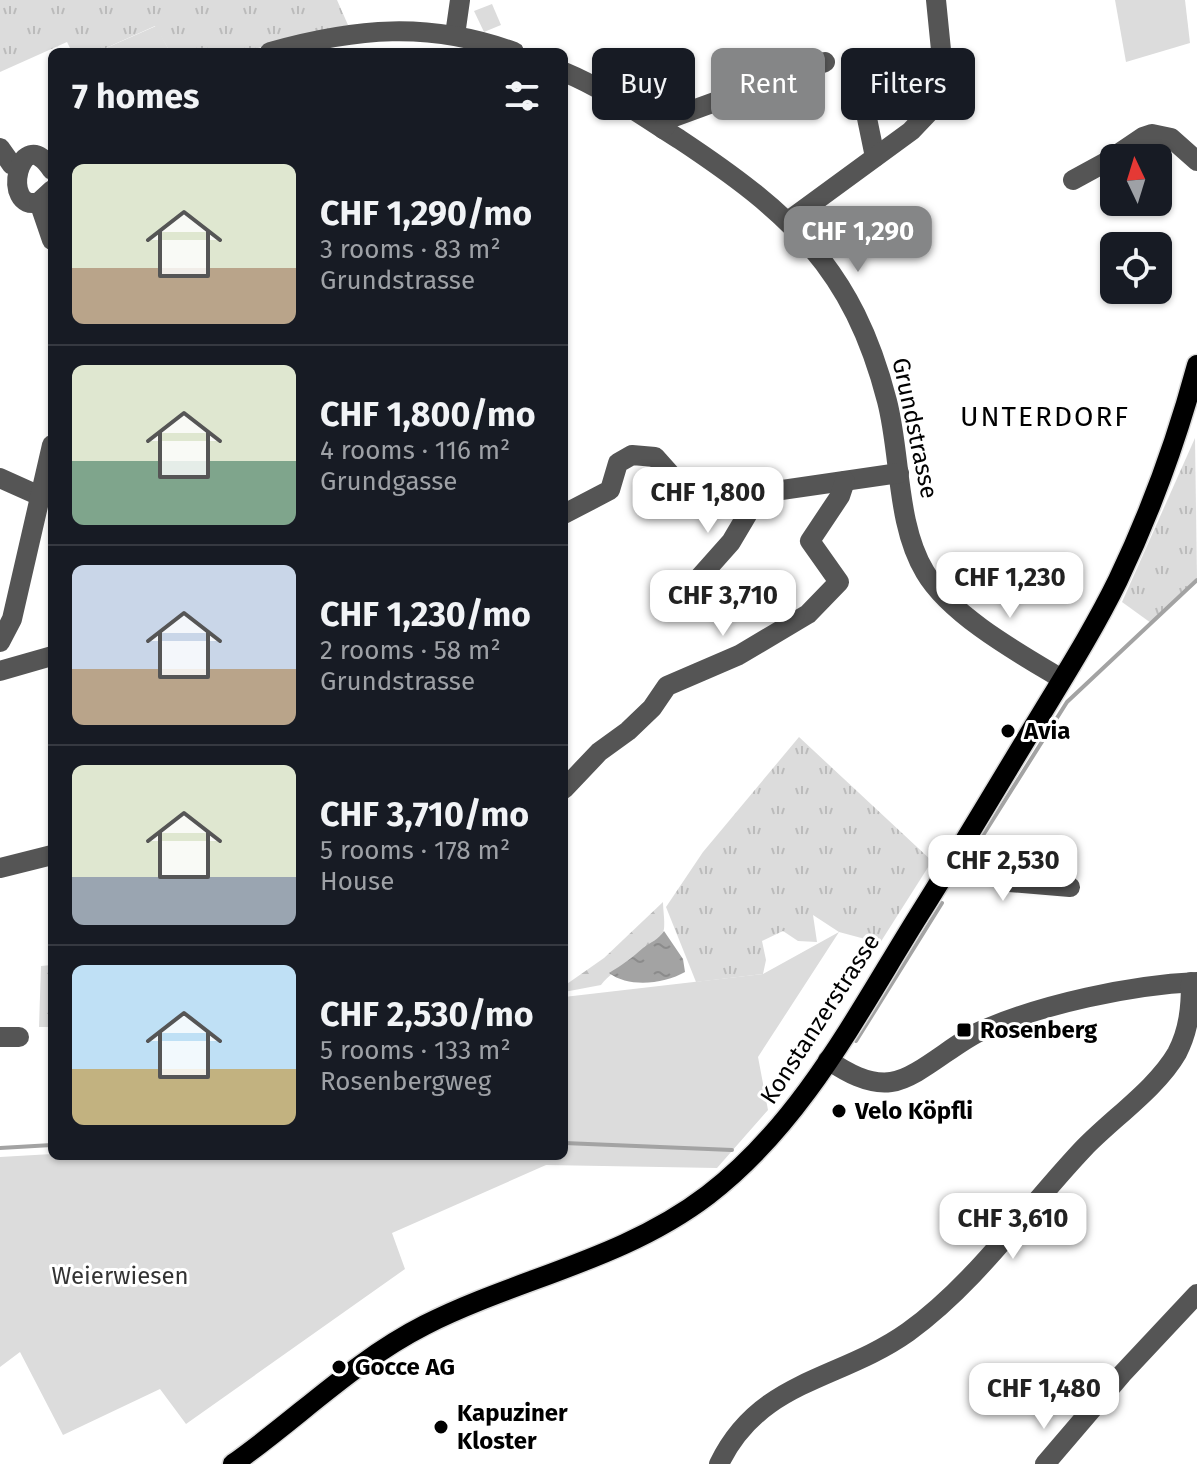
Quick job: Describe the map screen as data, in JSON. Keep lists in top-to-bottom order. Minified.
{"streets":{"main road":["Konstanzerstrasse"],"street":["Grundstrasse"]},"crossings":[["Grundstrasse","Konstanzerstrasse"]],"districts":["UNTERDORF"],"parks":["Weierwiesen"],"places":{"other":["Avia","Velo Köpfli","Gocce AG","Kapuziner Kloster"],"transit":["Rosenberg"]},"north":"top","page":{"chip":["Buy","Rent","Filters"],"heading":"7 homes","list":[{"name":"CHF 1,290/mo","note":"3 rooms · 83 m² · Grundstrasse"},{"name":"CHF 1,800/mo","note":"4 rooms · 116 m² · Grundgasse"},{"name":"CHF 1,230/mo","note":"2 rooms · 58 m² · Grundstrasse"},{"name":"CHF 3,710/mo","note":"5 rooms · 178 m² · House"},{"name":"CHF 2,530/mo","note":"5 rooms · 133 m² · Rosenbergweg"}],"price":["CHF 1,290","CHF 1,800","CHF 1,230","CHF 3,710","CHF 2,530","CHF 3,610","CHF 1,480"]}}
